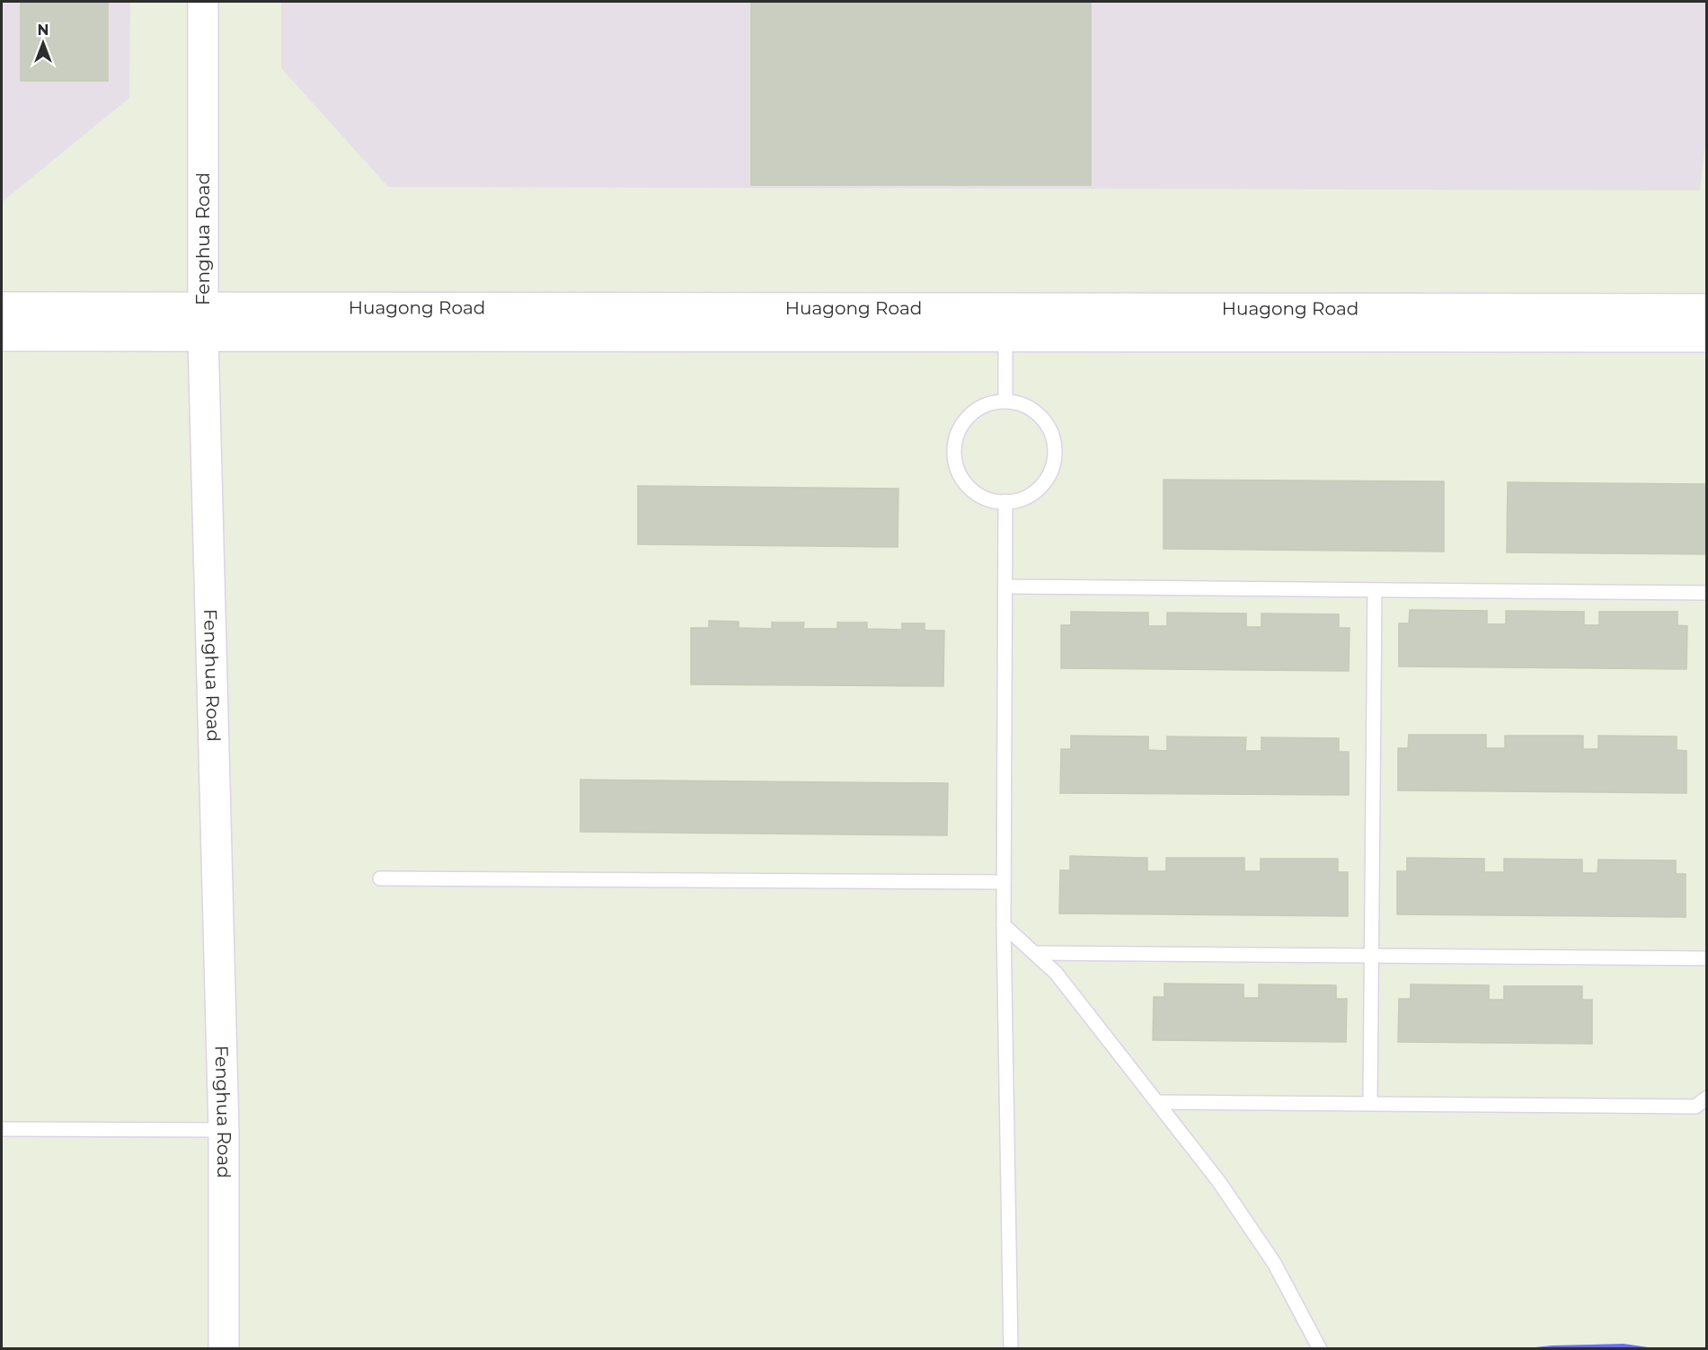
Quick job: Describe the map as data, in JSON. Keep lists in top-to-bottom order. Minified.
{"streets":{"main road":["Fenghua Road","Huagong Road"]},"crossings":[["Fenghua Road","Huagong Road"]],"north":"top"}
